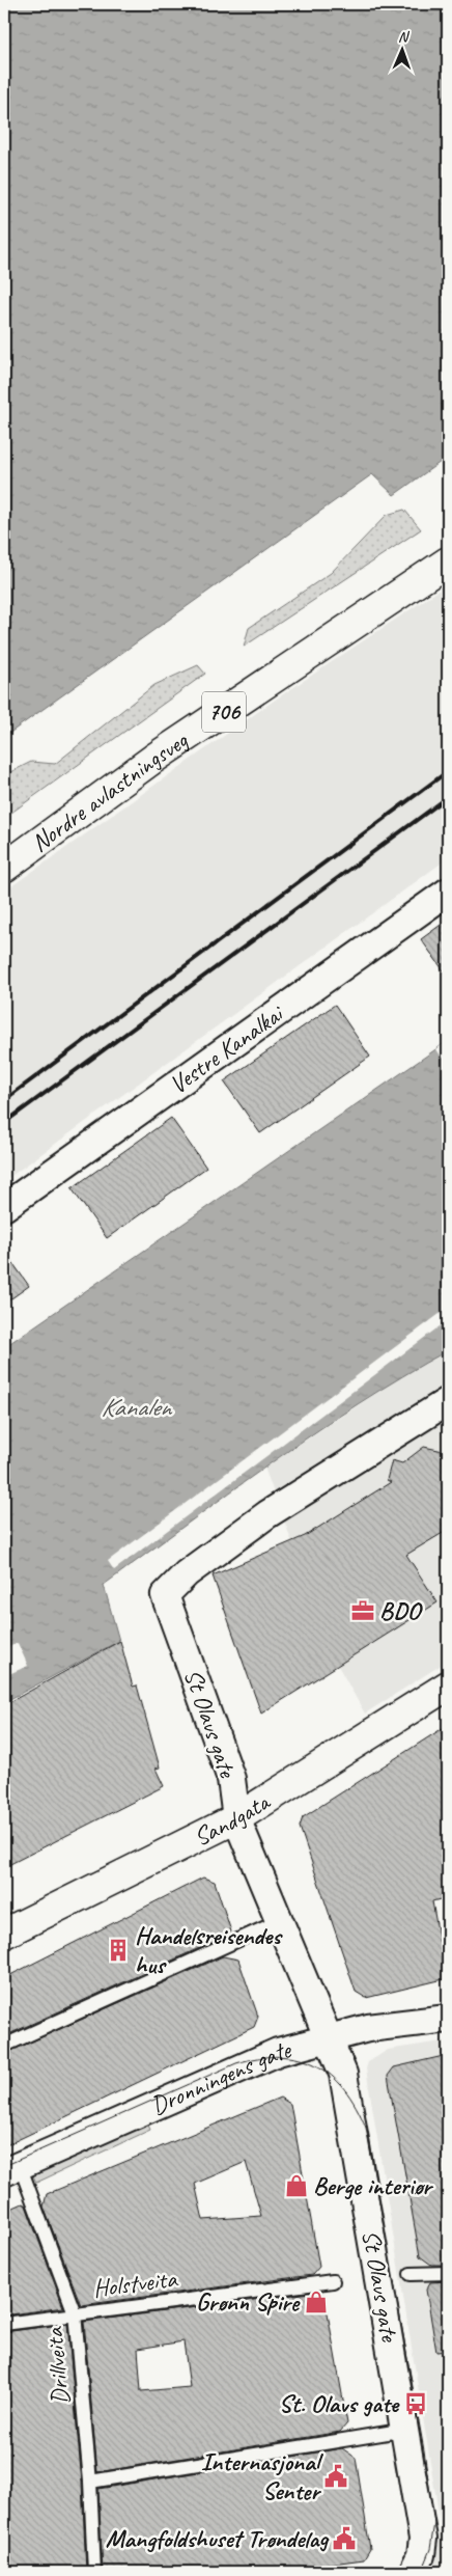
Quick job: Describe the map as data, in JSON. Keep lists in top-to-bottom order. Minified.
{"streets":{"main road":["706","Nordre avlastningsveg","Sandgata"],"street":["Vestre Kanalkai","St Olavs gate","Dronningens gate"],"lane":["Holstveita","Drillveita"]},"crossings":[["St Olavs gate","Sandgata"],["St Olavs gate","Dronningens gate"],["Dronningens gate","Drillveita"],["Holstveita","Drillveita"]],"water":["Kanalen"],"places":{"office":["BDO"],"building":["Handelsreisendes hus"],"shop":["Berge interiør","Grønn Spire"],"bus stop":["St. Olavs gate"],"public building":["Internasjonal Senter","Mangfoldshuset Trøndelag"]},"north":"top"}
